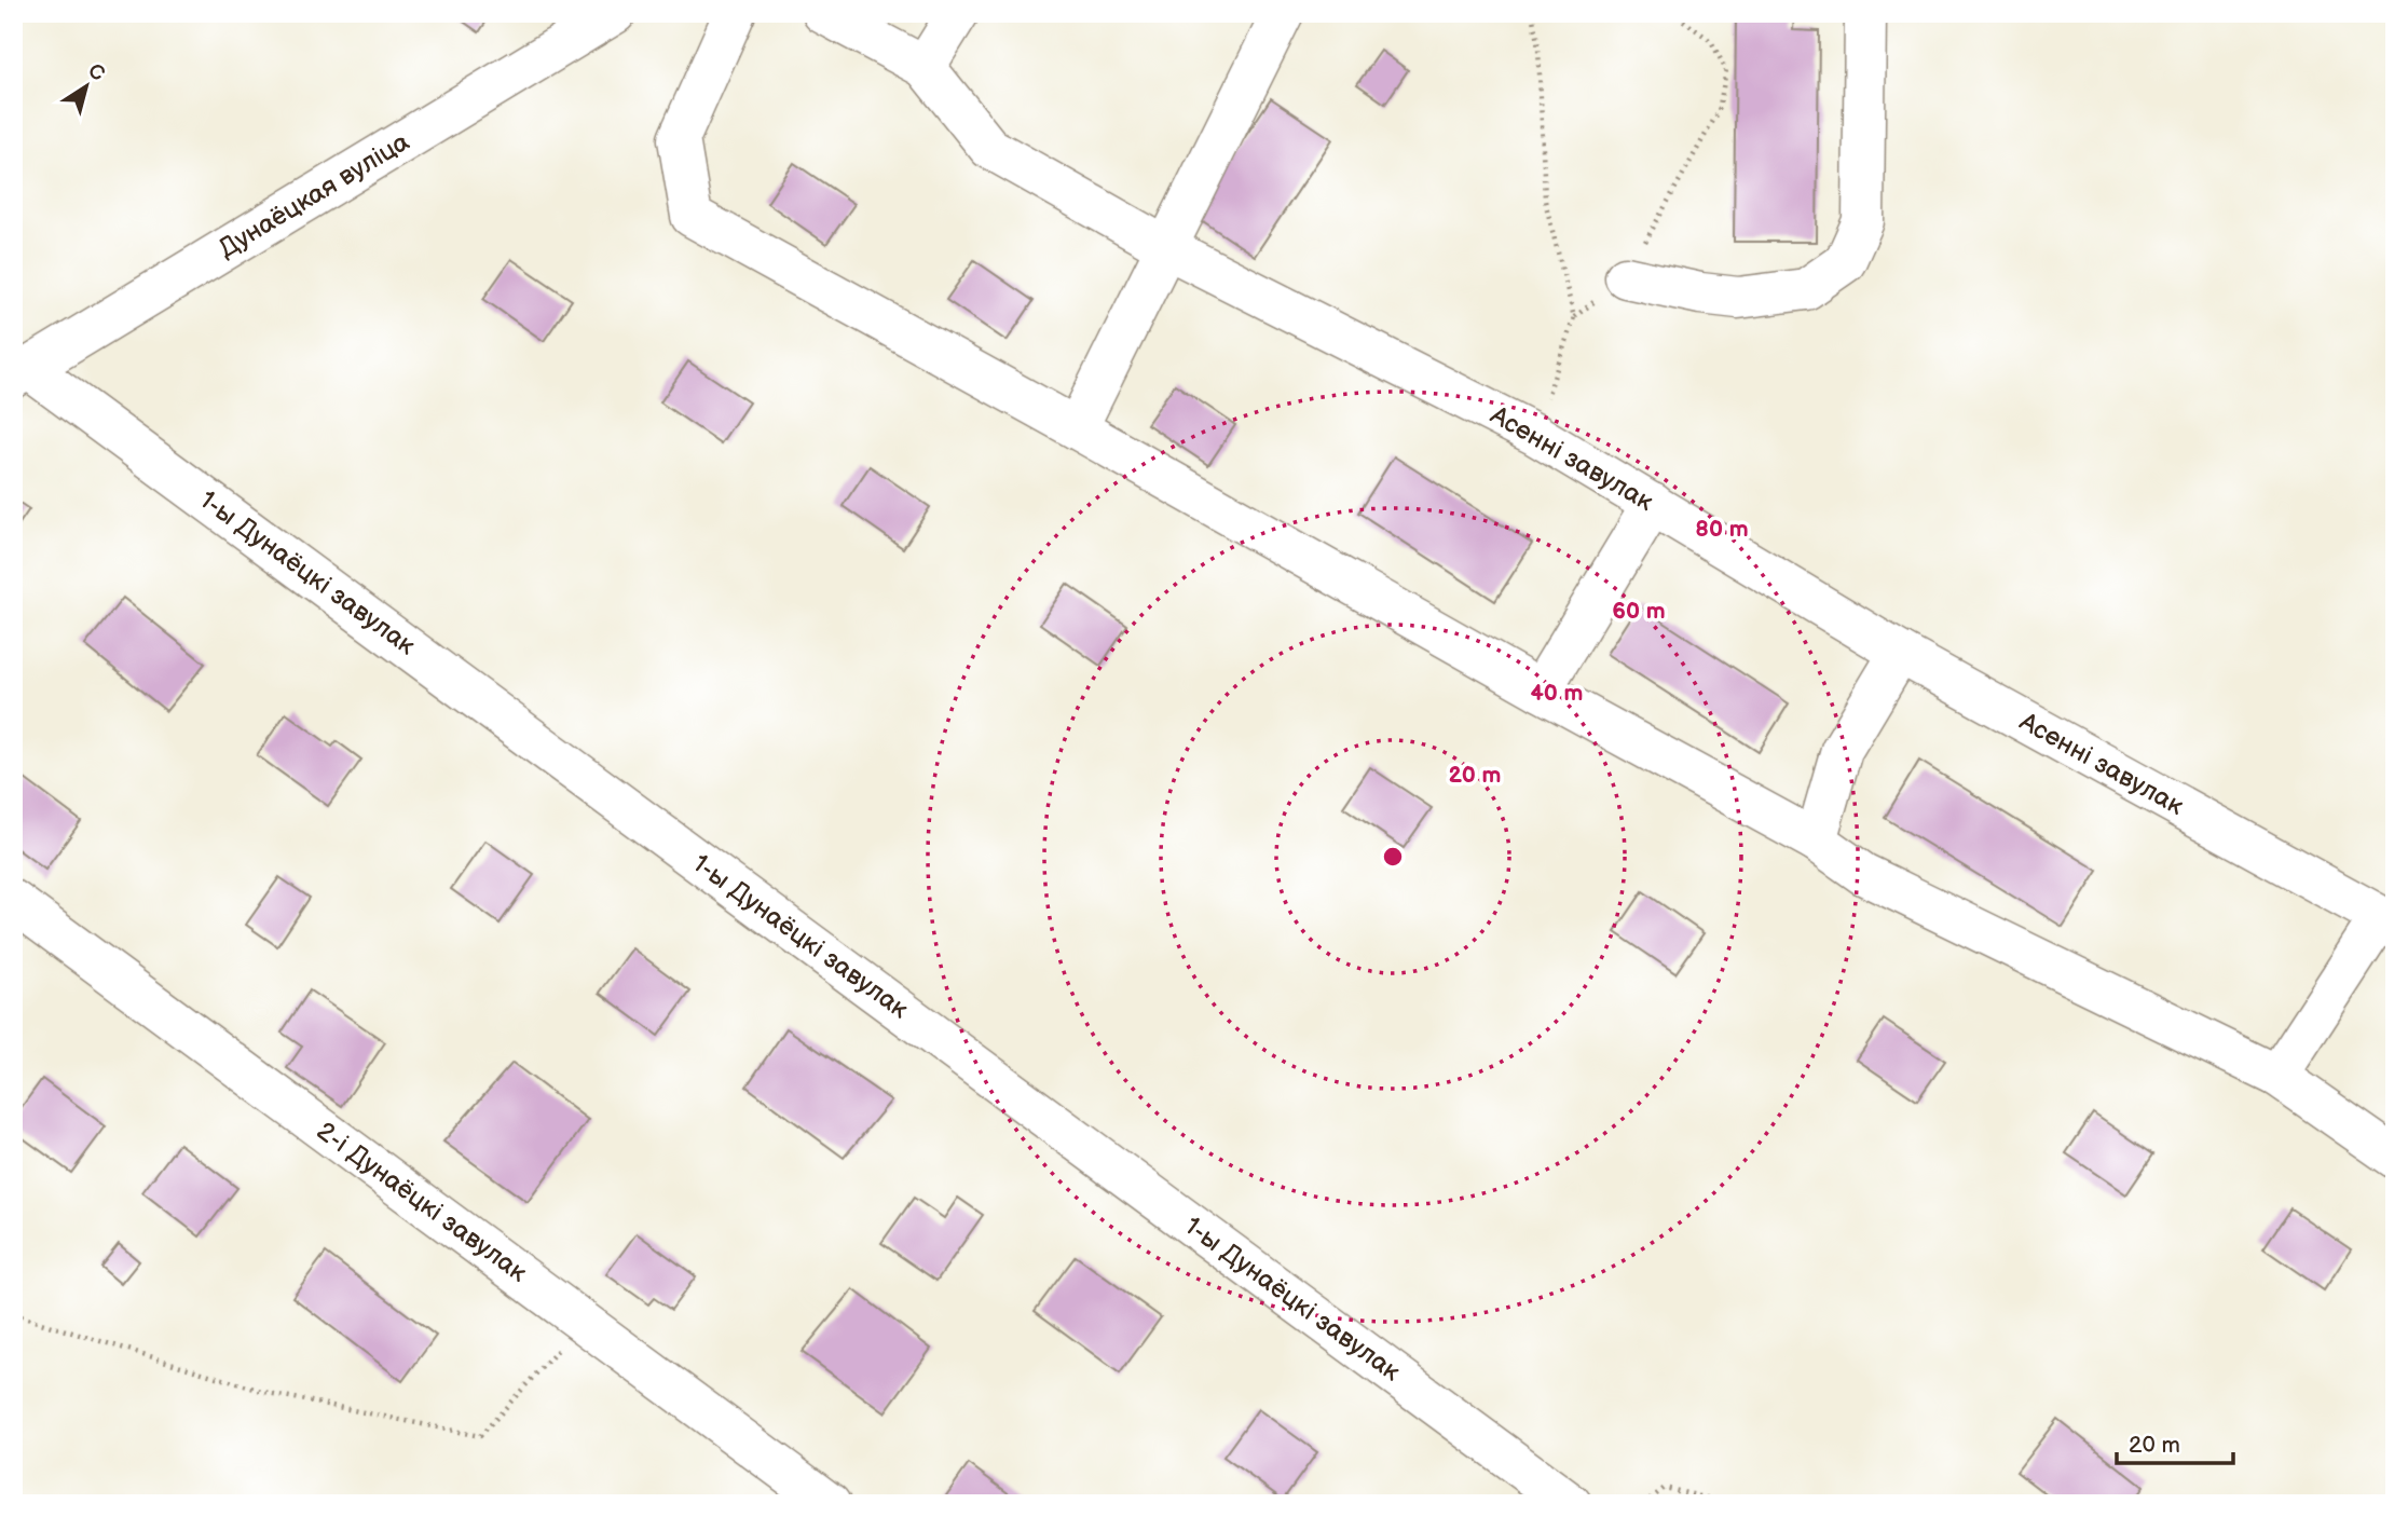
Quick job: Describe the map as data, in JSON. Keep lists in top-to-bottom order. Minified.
{"streets":{"street":["Дунаёцкая вуліца","Асенні завулак","1-ы Дунаёцкі завулак","2-і Дунаёцкі завулак"]},"crossings":[["Дунаёцкая вуліца","1-ы Дунаёцкі завулак"]],"scale_bar":"20 m","north":"top right","rings":["80 m","60 m","40 m","20 m"]}
